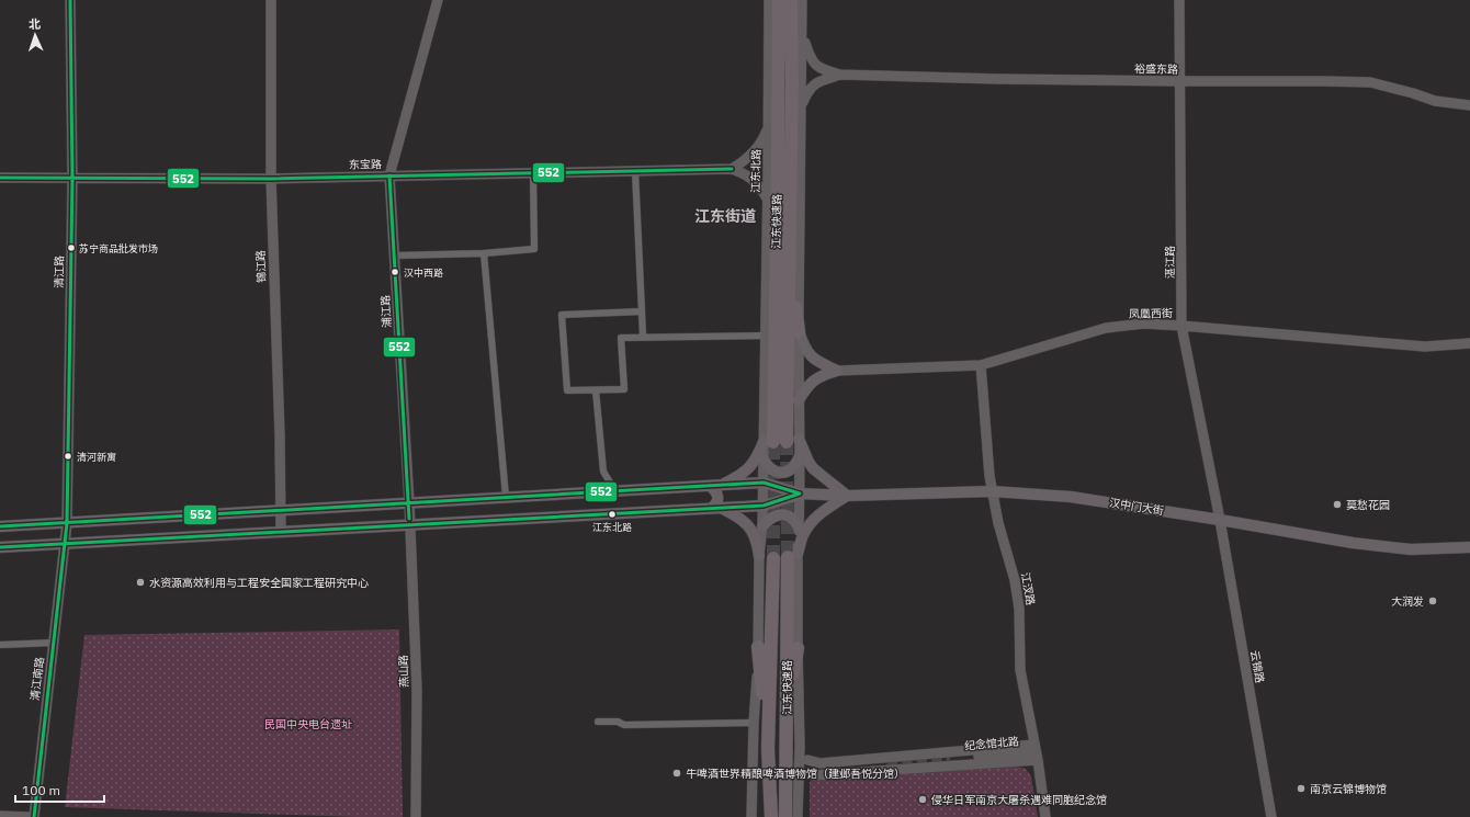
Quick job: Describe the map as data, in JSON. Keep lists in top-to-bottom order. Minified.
{"streets":{"highway":["江东快速路"],"main road":["汉中门大街"],"street":["裕盛东路","东宝路","江东北路","湛江路","锦江路","清江路","浦江路","凤凰西街","江汊路","云锦路","燕山路","清江南路","纪念馆北路"]},"crossings":[["裕盛东路","江东北路"],["裕盛东路","湛江路"],["东宝路","锦江路"],["东宝路","清江路"],["东宝路","浦江路"],["江东北路","江东快速路"],["江东北路","汉中门大街"],["湛江路","凤凰西街"],["湛江路","汉中门大街"],["湛江路","云锦路"],["锦江路","汉中门大街"],["清江路","汉中门大街"],["清江路","清江南路"],["浦江路","汉中门大街"],["浦江路","燕山路"],["凤凰西街","江汊路"],["汉中门大街","江汊路"],["汉中门大街","云锦路"],["汉中门大街","燕山路"],["汉中门大街","清江南路"],["江汊路","纪念馆北路"]],"districts":["江东街道"],"parks":["民国中央电台遗址"],"places":["苏宁商品批发市场","汉中西路","清河新寓","莫愁花园","江东北路","水资源高效利用与工程安全国家工程研究中心","大润发","牛啤酒世界精酿啤酒博物馆（建邺吾悦分馆）","南京云锦博物馆","侵华日军南京大屠杀遇难同胞纪念馆"],"lines":["transit line 552"],"scale_bar":"100 m","north":"top"}
